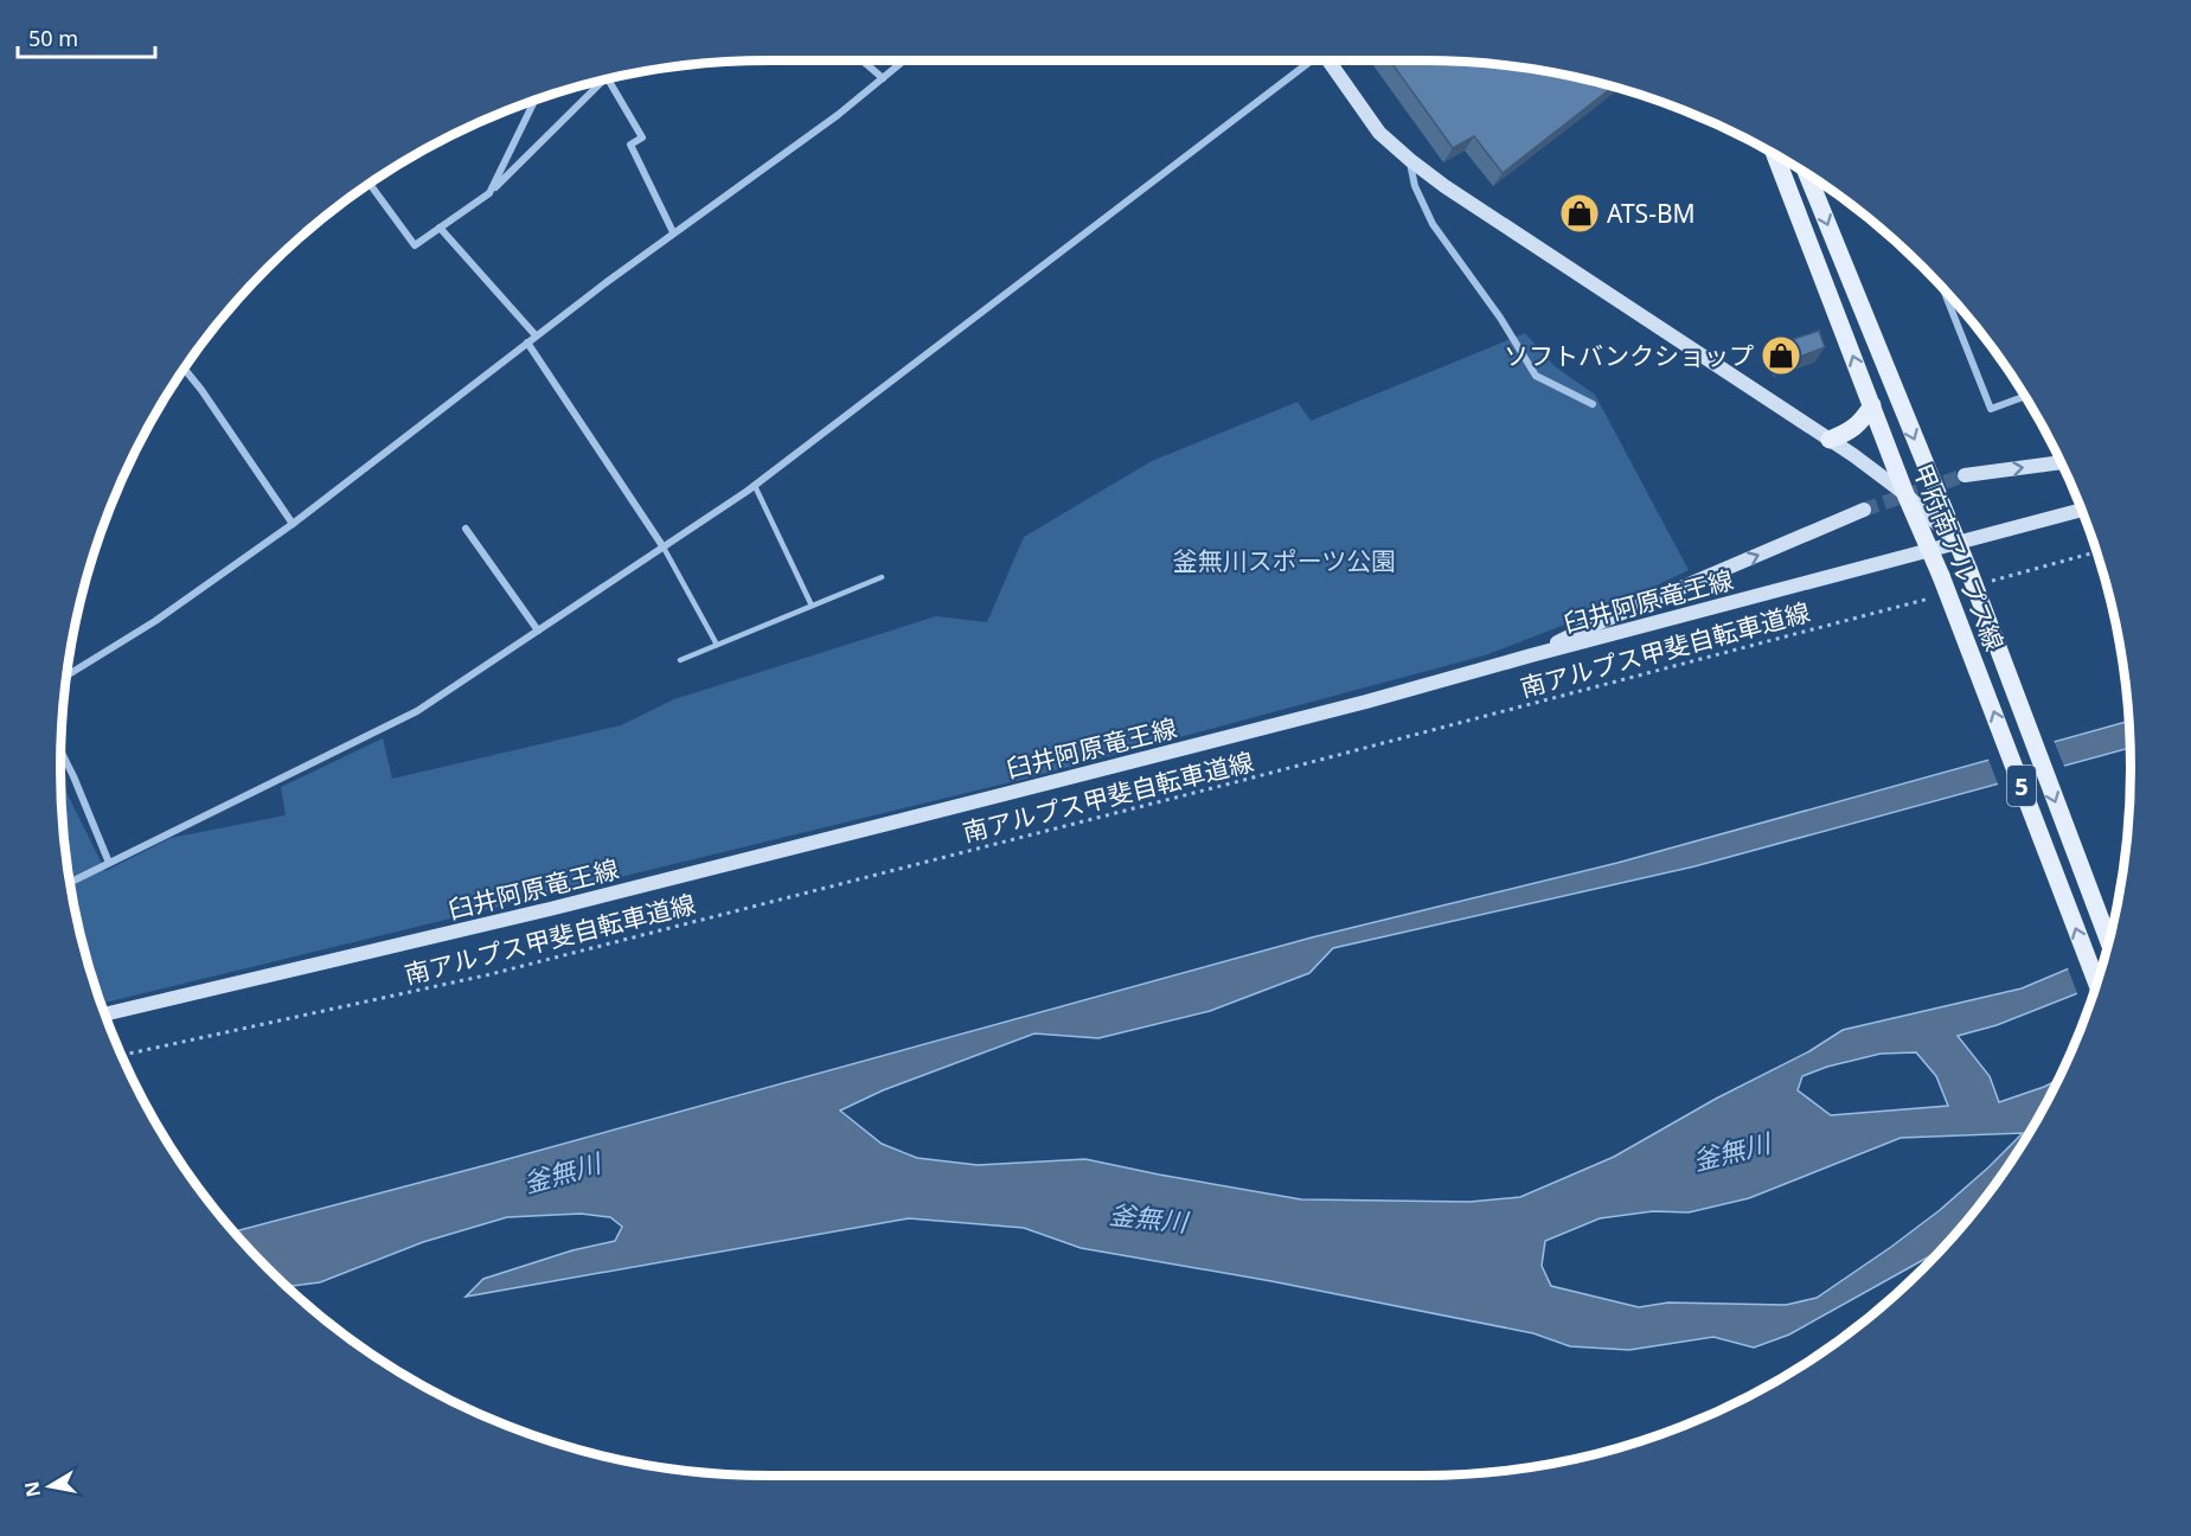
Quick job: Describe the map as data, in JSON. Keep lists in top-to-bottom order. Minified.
{"streets":{"main road":["甲府南アルプス線","臼井阿原竜王線","5"],"path":["南アルプス甲斐自転車道線"]},"crossings":[["甲府南アルプス線","臼井阿原竜王線"]],"water":["釜無川"],"parks":["釜無川スポーツ公園"],"places":{"shop":["ATS-BM","ソフトバンクショップ"]},"scale_bar":"50 m","north":"left"}
